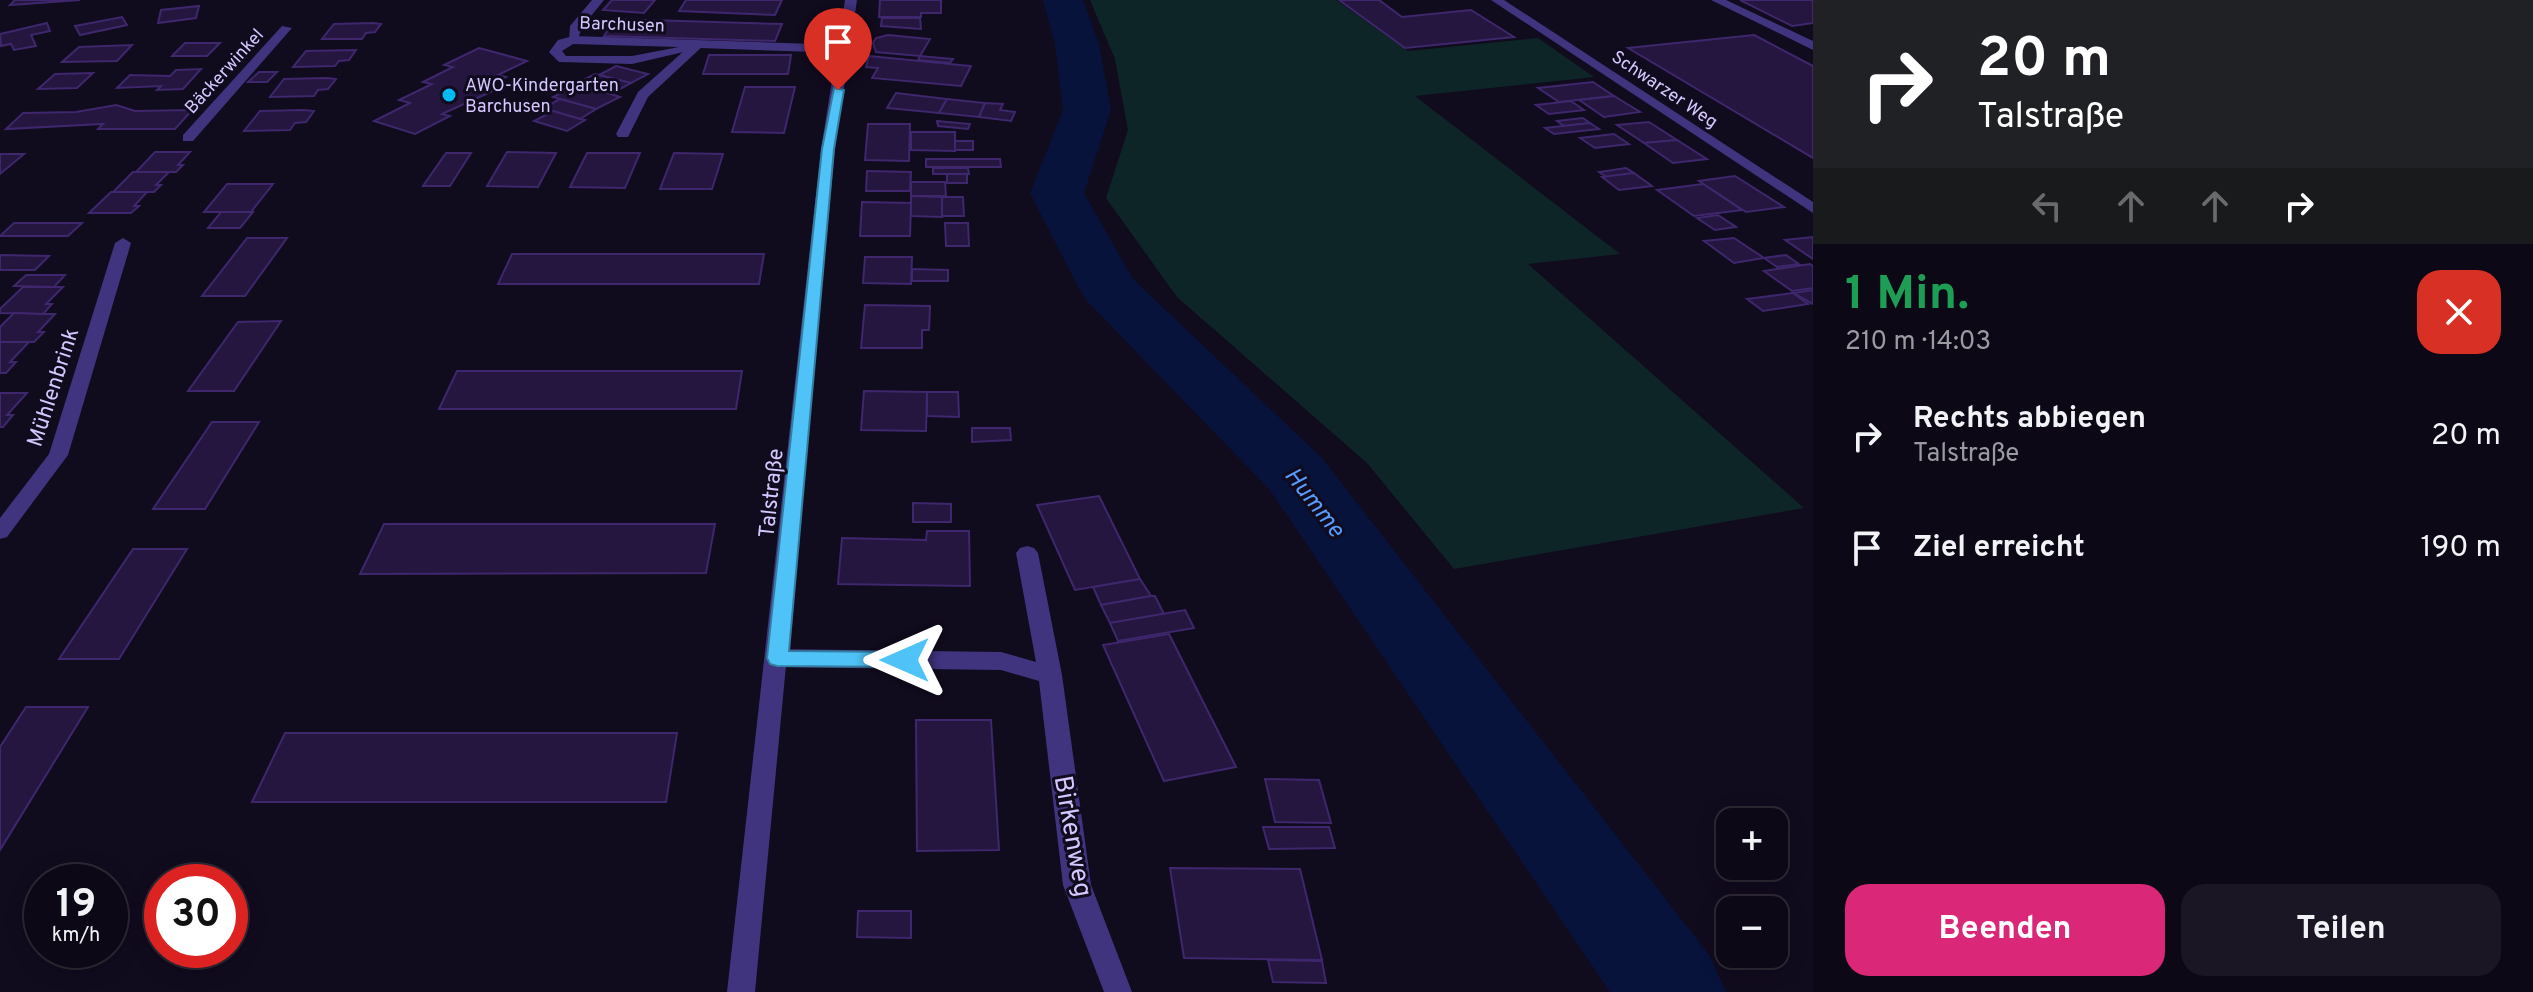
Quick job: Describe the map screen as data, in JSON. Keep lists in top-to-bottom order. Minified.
{"streets":{"street":["Barchusen","Bäckerwinkel","Schwarzer Weg","Mühlenbrink","Talstraße","Birkenweg"]},"crossings":[["Barchusen","Talstraße"]],"water":["Humme"],"places":["AWO-Kindergarten Barchusen"],"page":{"turn":["20 m","Talstraße"],"heading":["1 Min.","210 m · 14:03"],"list":[{"name":"Rechts abbiegen","note":"Talstraße","value":"20 m"},{"name":"Ziel erreicht","value":"190 m"}],"map_buttons":["+","−"],"speed":"19 km/h","limit":"30","buttons":["Beenden","Teilen"]}}
